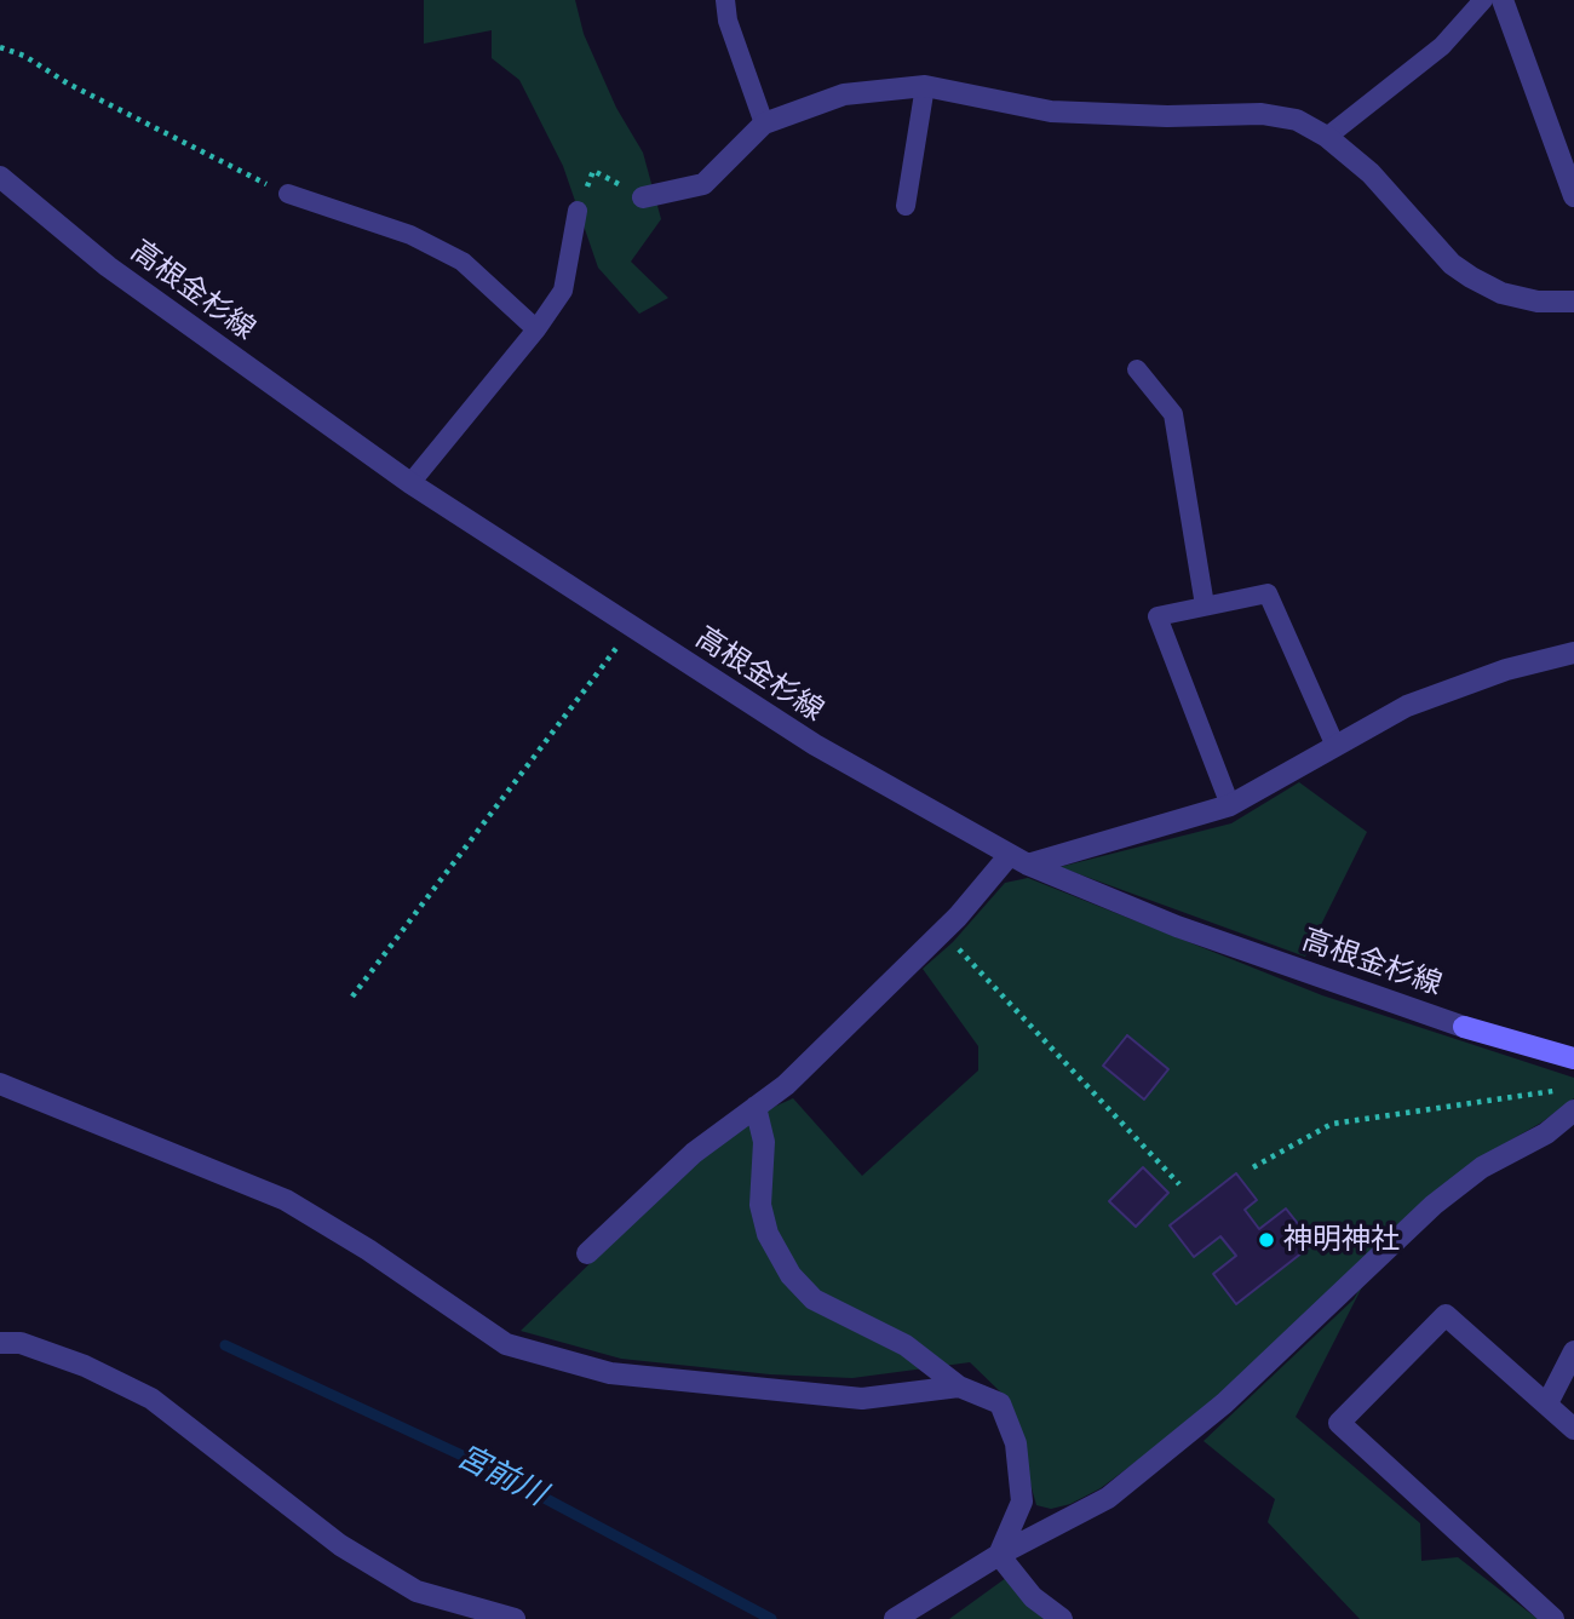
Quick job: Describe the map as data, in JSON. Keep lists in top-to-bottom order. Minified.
{"streets":{"street":["高根金杉線"]},"water":["宮前川"],"places":["神明神社"]}
